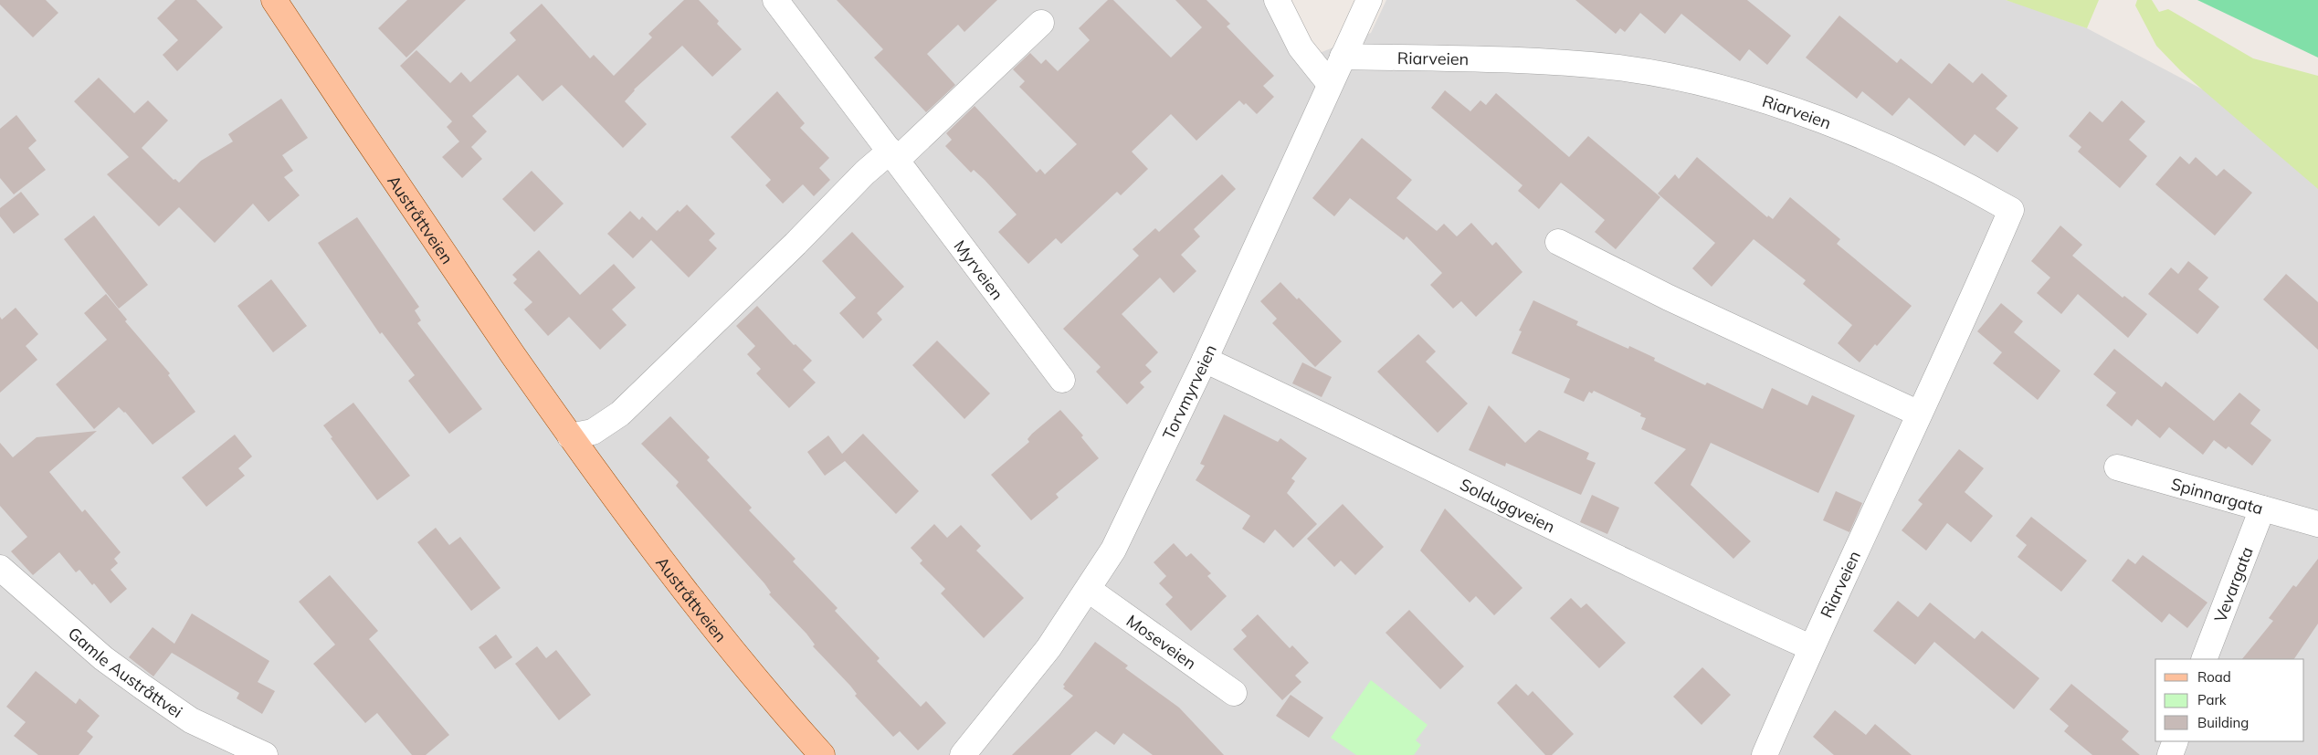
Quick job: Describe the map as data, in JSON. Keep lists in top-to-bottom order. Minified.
{"streets":{"main road":["Austråttveien"],"street":["Riarveien","Myrveien","Torvmyrveien","Spinnargata","Solduggveien","Vevargata","Moseveien","Gamle Austråttvei"]},"crossings":[["Riarveien","Torvmyrveien"],["Riarveien","Solduggveien"],["Torvmyrveien","Solduggveien"],["Torvmyrveien","Moseveien"],["Spinnargata","Vevargata"]],"legend":["Road","Park","Building"]}
